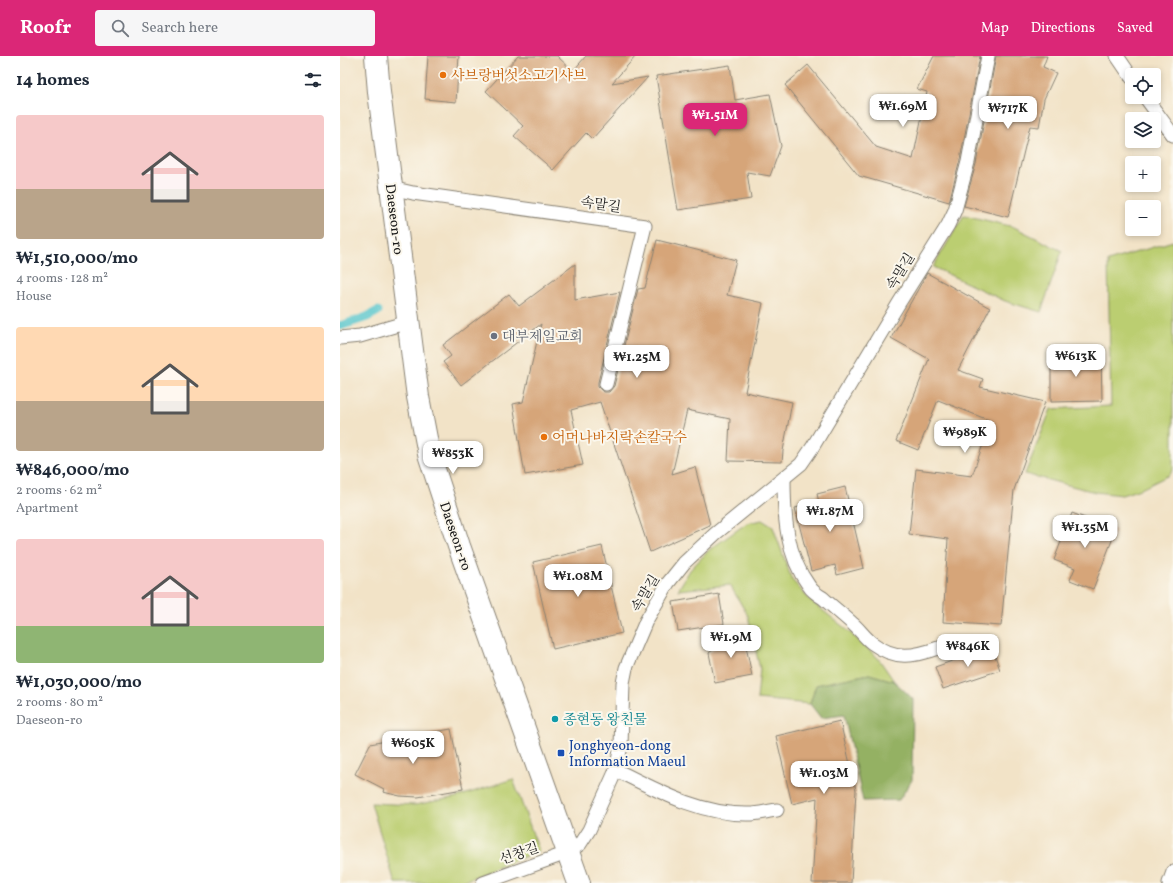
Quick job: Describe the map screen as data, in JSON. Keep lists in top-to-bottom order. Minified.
{"streets":{"street":["Daeseon-ro"],"lane":["속말길","선창길"]},"crossings":[["속말길","Daeseon-ro"],["속말길","선창길"],["Daeseon-ro","선창길"]],"places":{"other":["샤브랑버섯소고기샤브","대부제일교회","어머나바지락손칼국수","종현동 왕친물"],"transit":["Jonghyeon-dong Information Maeul"]},"page":{"header":"Roofr","search":"Search here","nav":["Map","Directions","Saved"],"heading":"14 homes","map_buttons":["+","−"],"price":["₩1.69M","₩717K","₩1.51M","₩613K","₩1.25M","₩989K","₩853K","₩1.87M","₩1.35M","₩1.08M","₩1.9M","₩846K","₩605K","₩1.03M"],"list":[{"name":"₩1,510,000/mo","note":"4 rooms · 128 m² · House"},{"name":"₩846,000/mo","note":"2 rooms · 62 m² · Apartment"},{"name":"₩1,030,000/mo","note":"2 rooms · 80 m² · Daeseon-ro"}]}}
